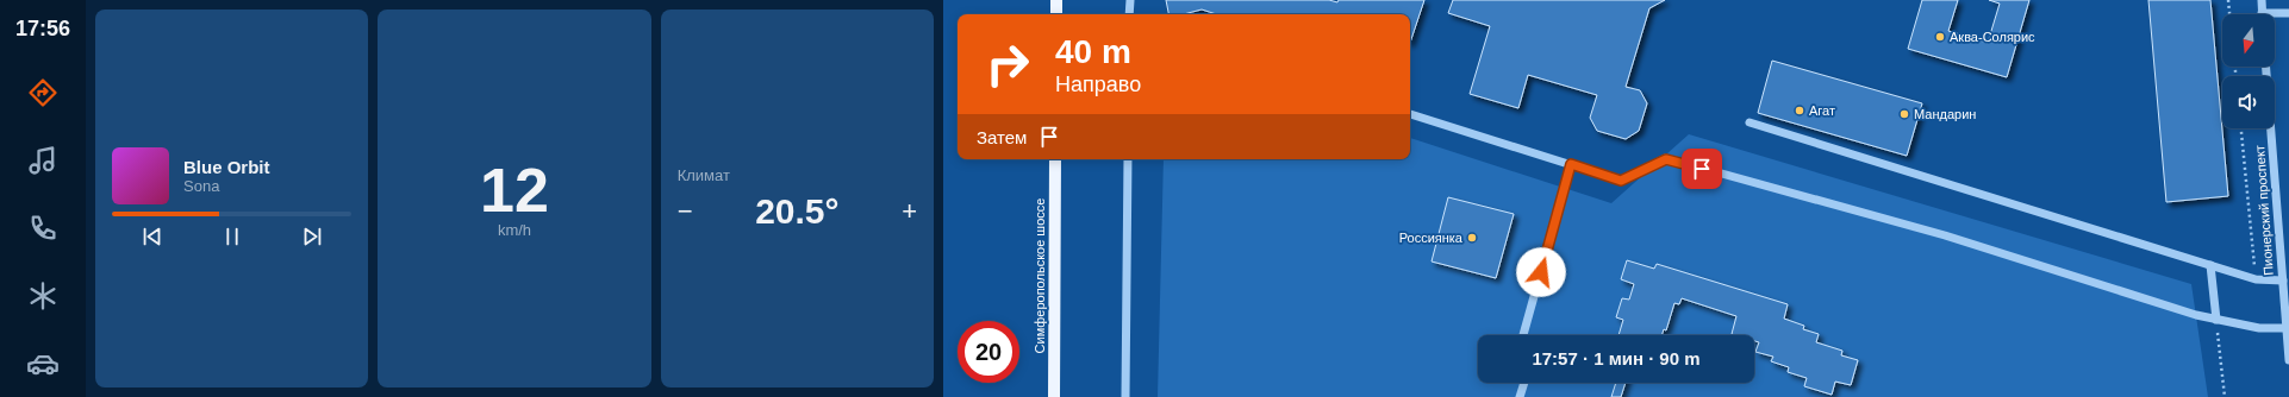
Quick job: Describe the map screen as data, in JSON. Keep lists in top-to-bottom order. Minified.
{"streets":{"main road":["Симферопольское шоссе"],"street":["Пионерский проспект"]},"places":["Аква-Солярис","Агат","Мандарин","Россиянка"],"north":"bottom","page":{"tabs":"17:56","tile":[["12","km/h"],"Климат"],"turn":["40 m","Направо"],"then":"Затем","song":["Blue Orbit","Sona"],"heat":["−","20.5°","+"],"limit":"20","trip":"17:57 · 1 мин · 90 m"}}
